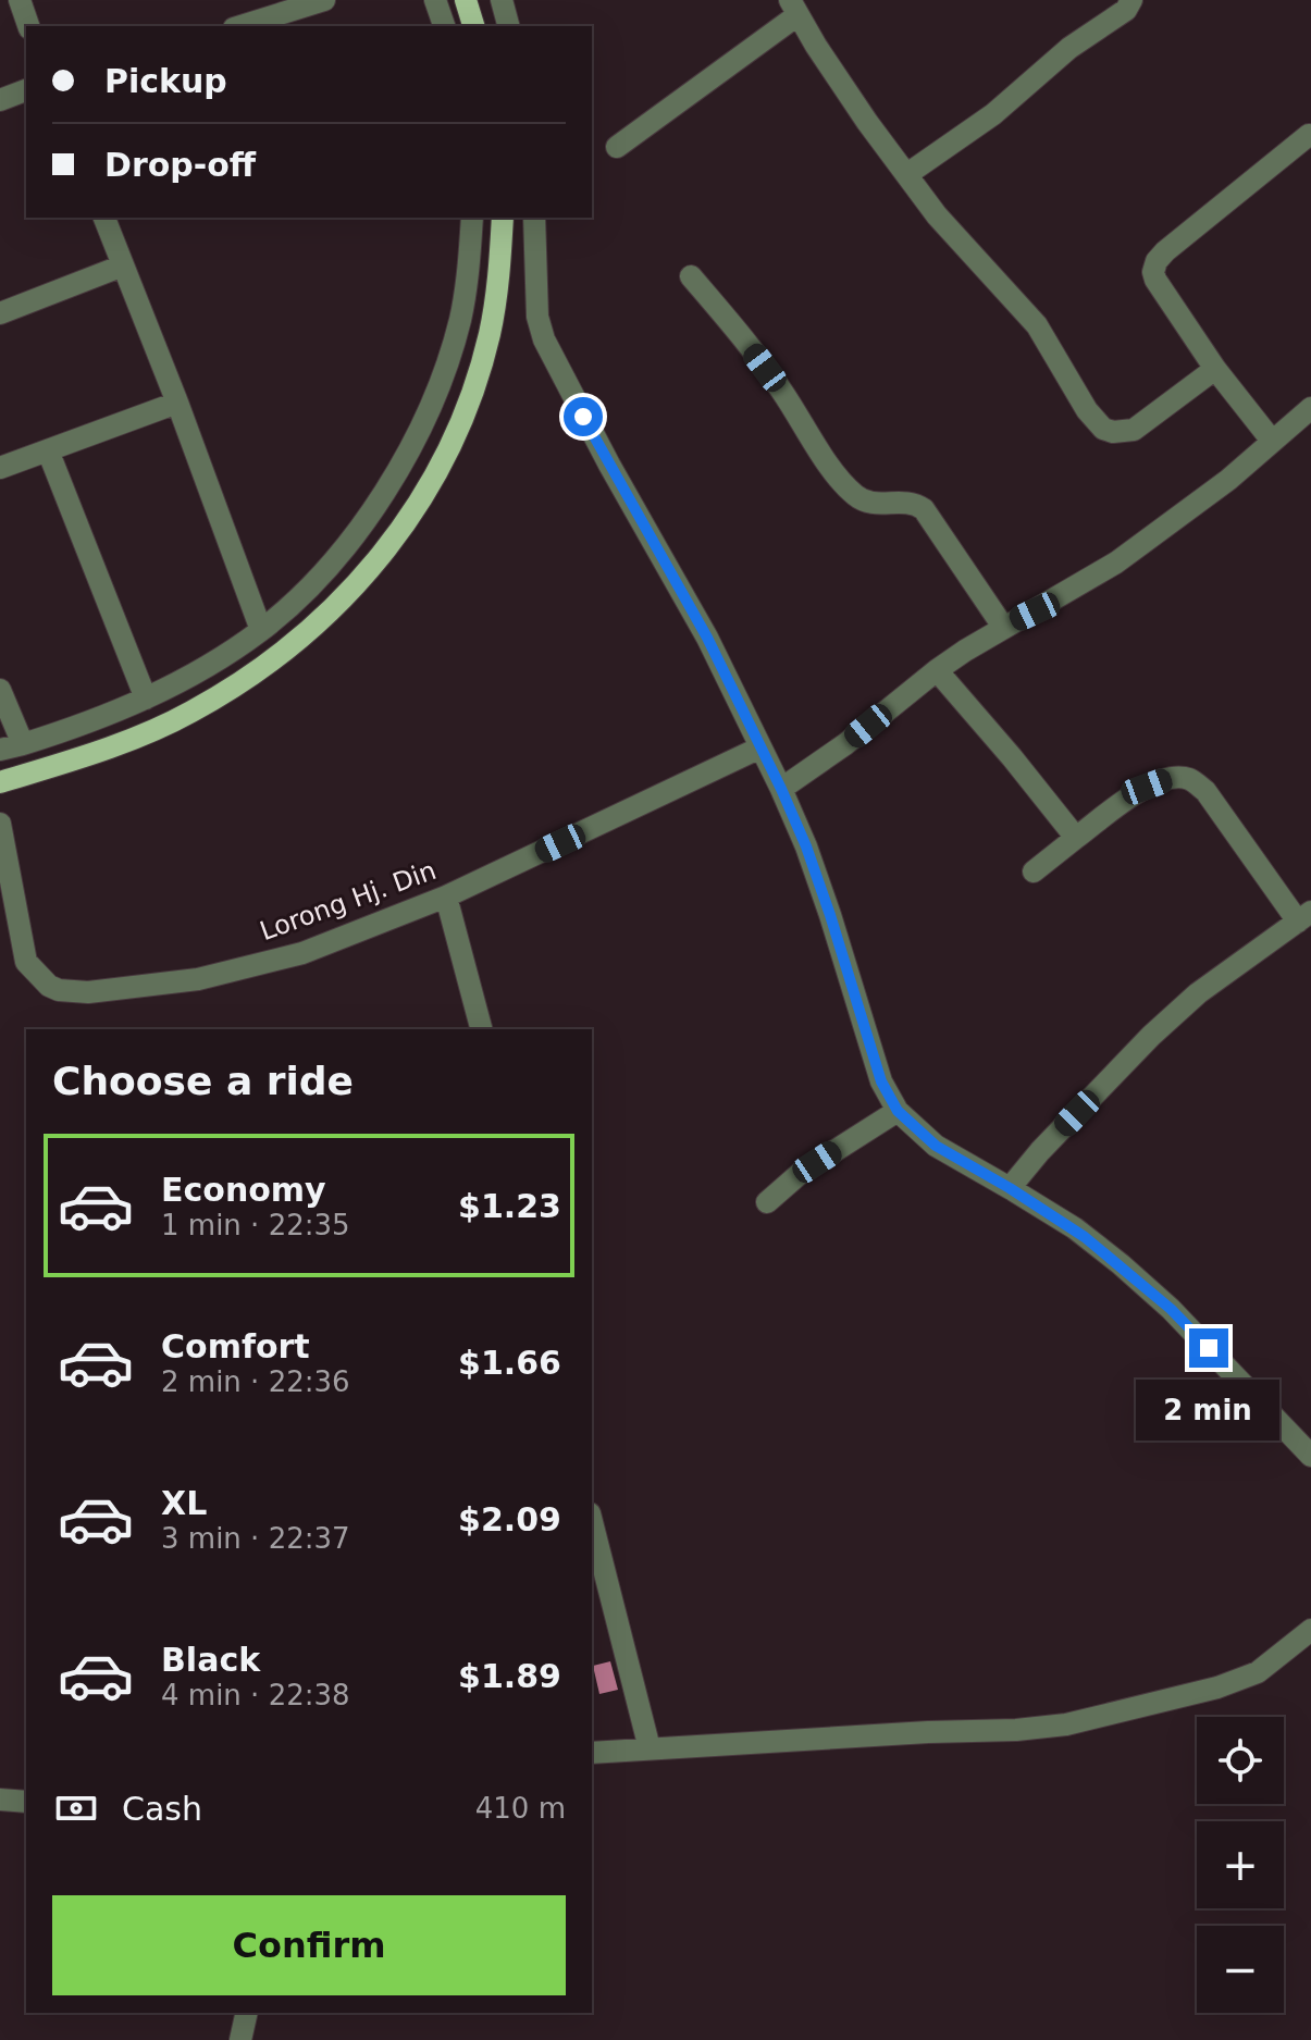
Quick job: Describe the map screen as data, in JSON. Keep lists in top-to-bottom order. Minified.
{"streets":{"street":["Lorong Hj. Din"]},"page":{"banner":["Pickup","Drop-off"],"heading":"Choose a ride","list":[{"name":"Economy","note":"1 min · 22:35","value":"$1.23"},{"name":"Comfort","note":"2 min · 22:36","value":"$1.66"},{"name":"XL","note":"3 min · 22:37","value":"$2.09"},{"name":"Black","note":"4 min · 22:38","value":"$1.89"}],"bubble":"2 min","map_buttons":["+","−"],"pay":["Cash","410 m"],"buttons":"Confirm"}}
